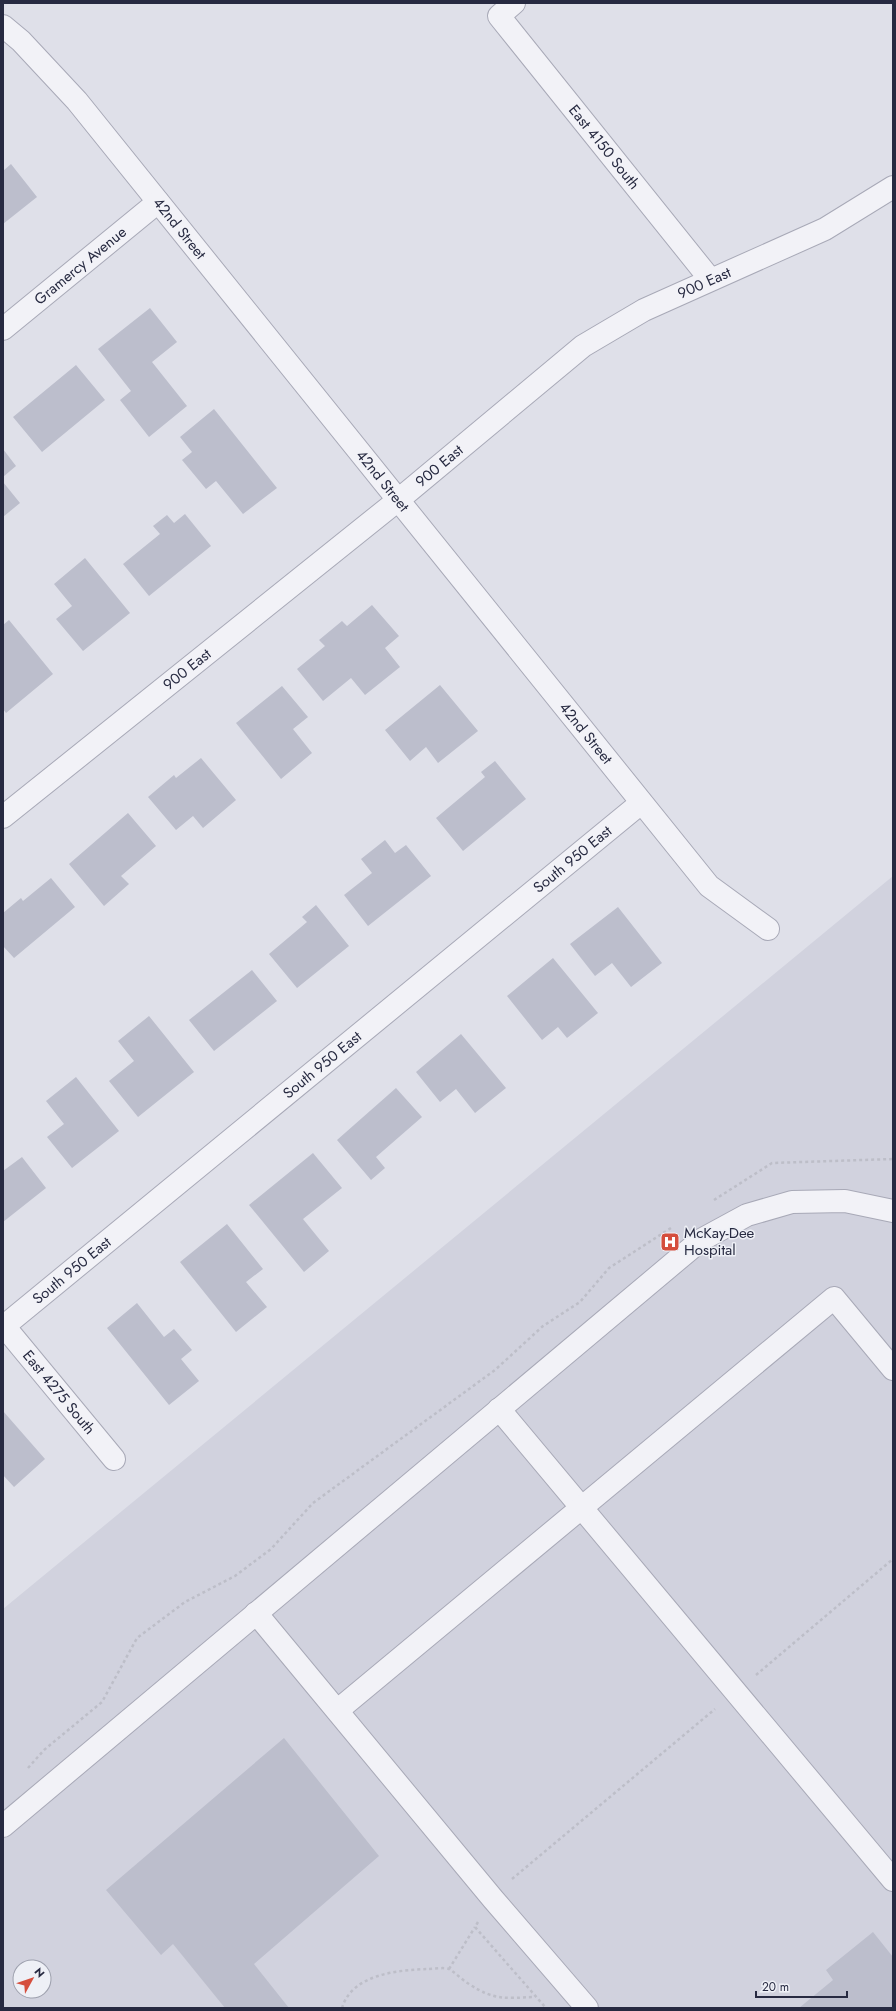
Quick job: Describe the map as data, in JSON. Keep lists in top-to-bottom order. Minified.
{"streets":{"street":["East 4150 South","42nd Street","Gramercy Avenue","900 East","South 950 East","East 4275 South"]},"crossings":[["East 4150 South","900 East"],["42nd Street","Gramercy Avenue"],["42nd Street","900 East"],["42nd Street","South 950 East"],["South 950 East","East 4275 South"]],"places":{"hospital":["McKay-Dee Hospital"]},"scale_bar":"20 m","north":"top right"}
